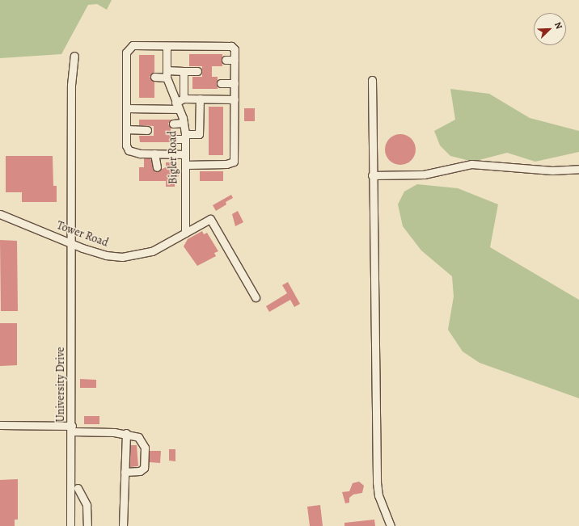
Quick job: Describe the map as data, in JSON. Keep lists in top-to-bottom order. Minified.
{"streets":{"street":["Bigler Road","Tower Road","University Drive"]},"crossings":[["Bigler Road","Tower Road"],["Tower Road","University Drive"]],"north":"top right"}
